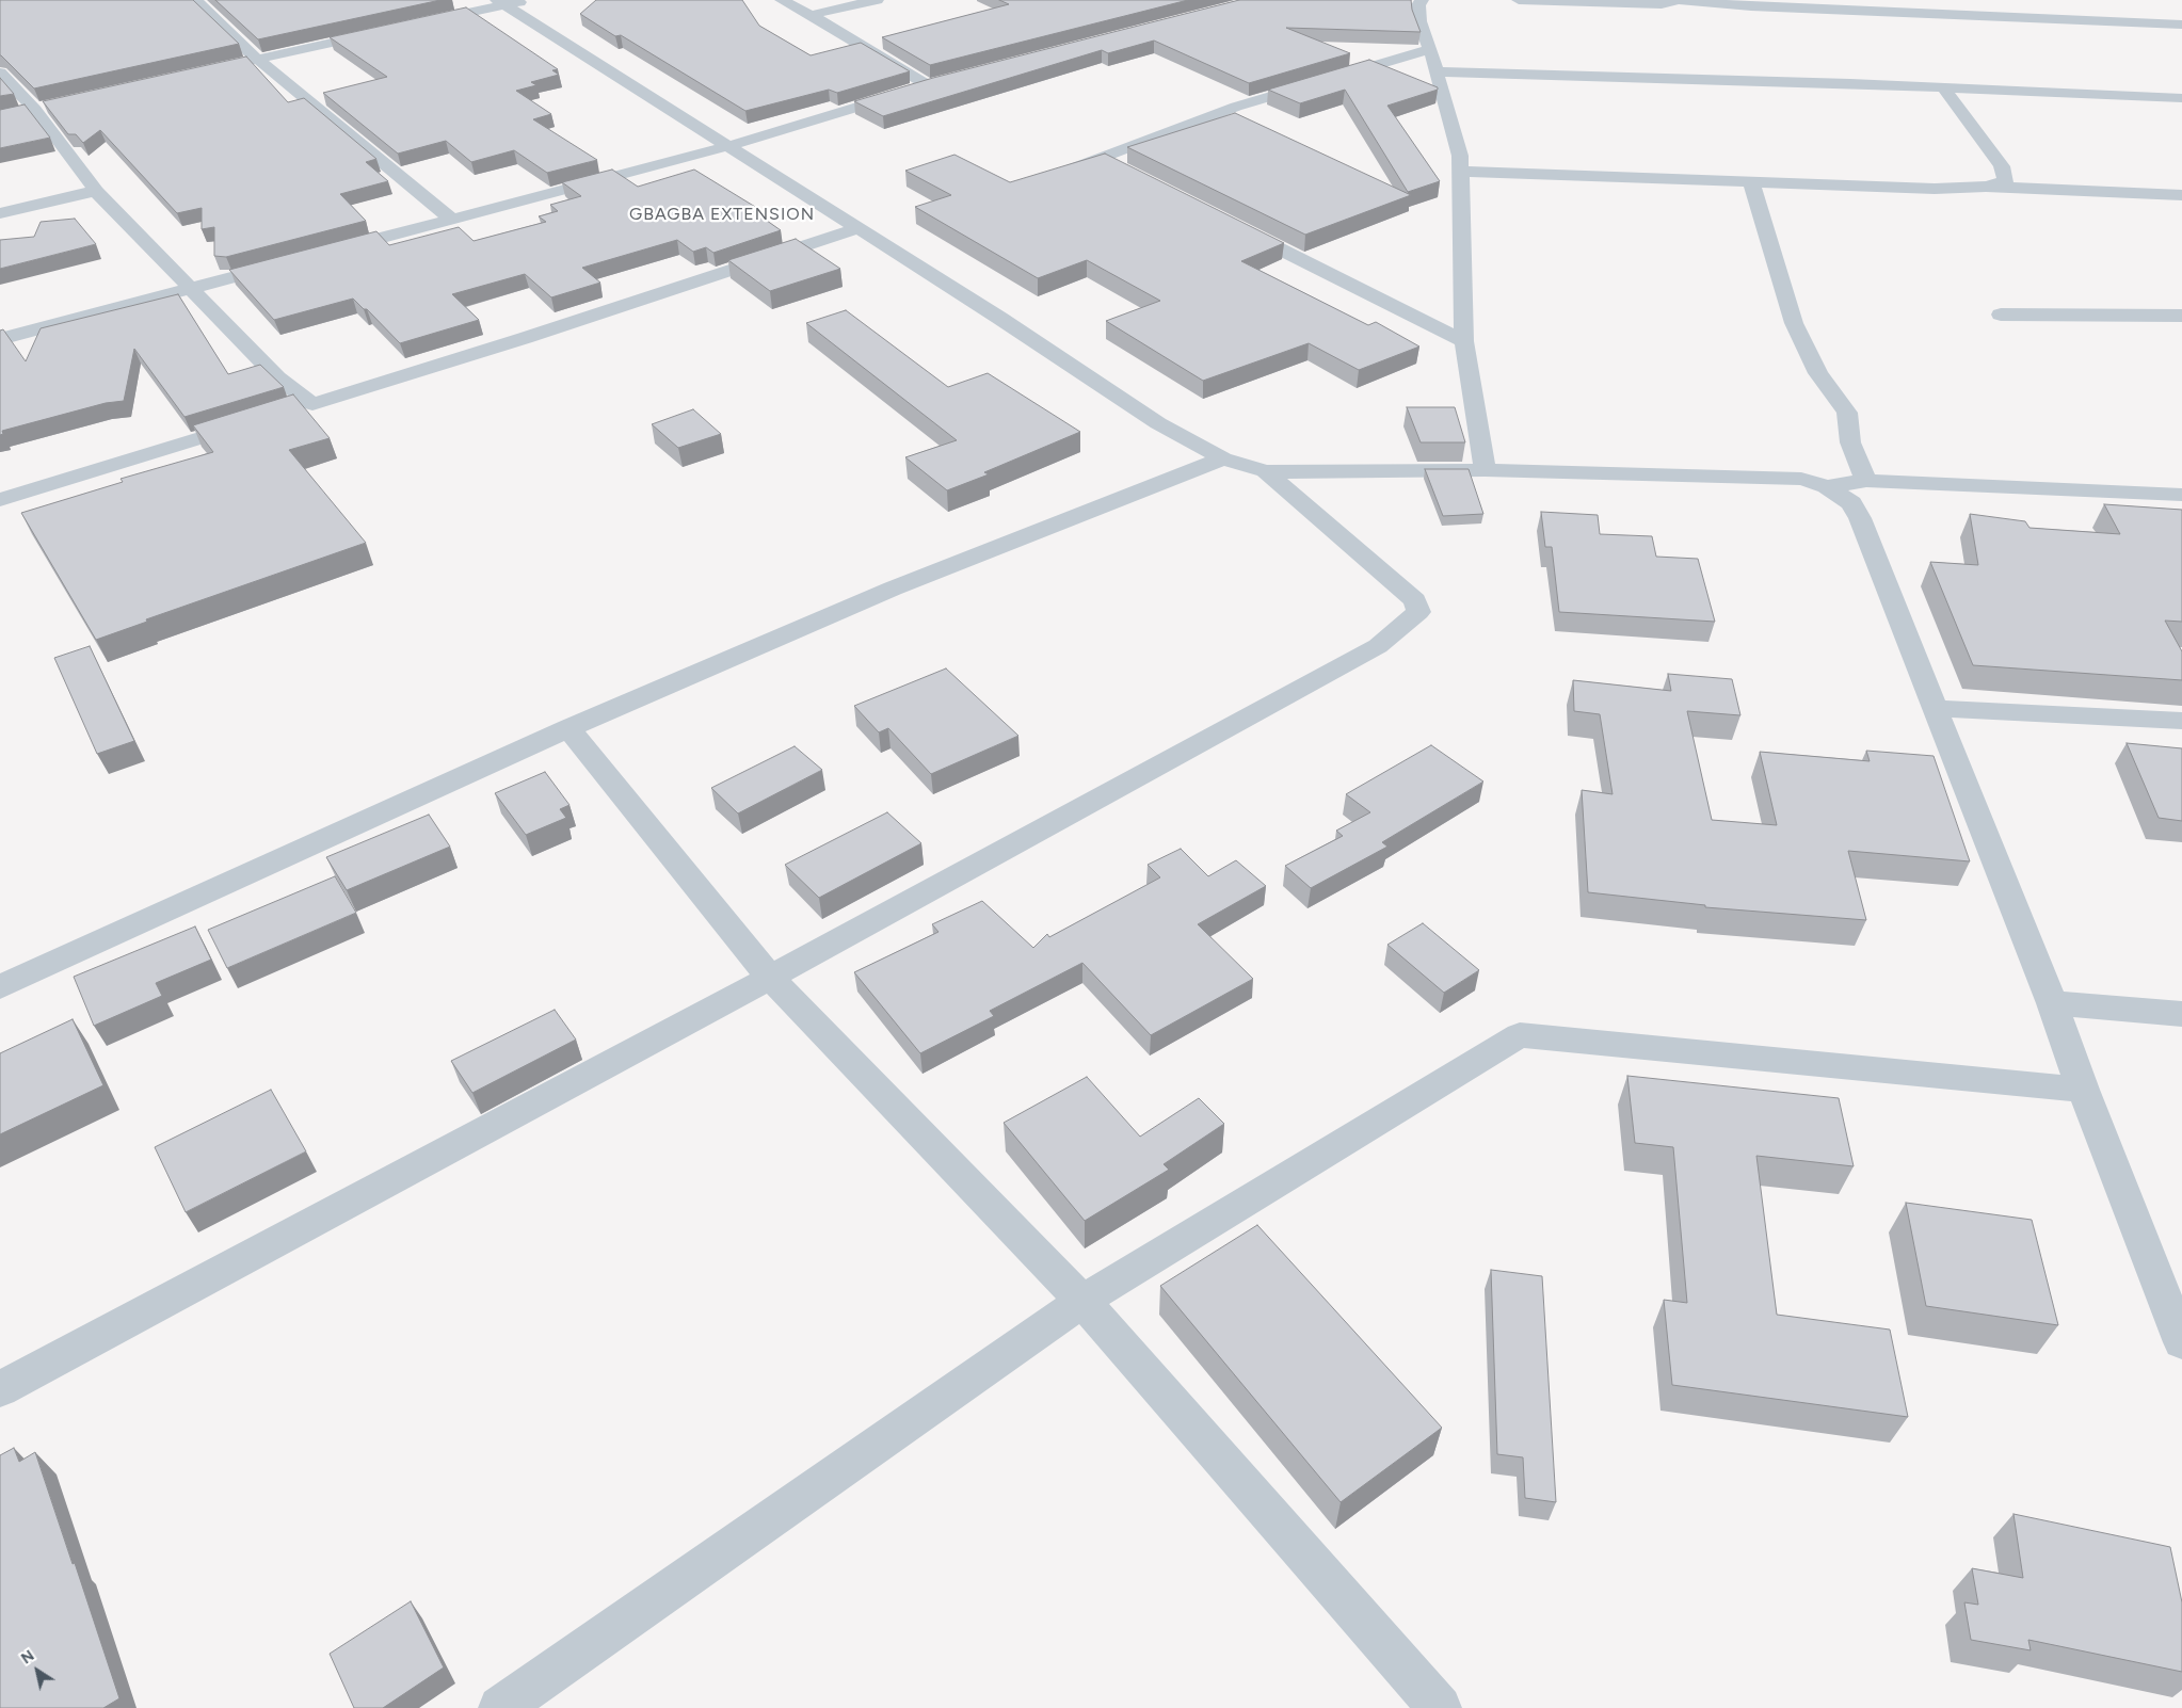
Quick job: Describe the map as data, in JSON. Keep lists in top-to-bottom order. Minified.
{"districts":["GBAGBA EXTENSION"],"north":"top left"}
